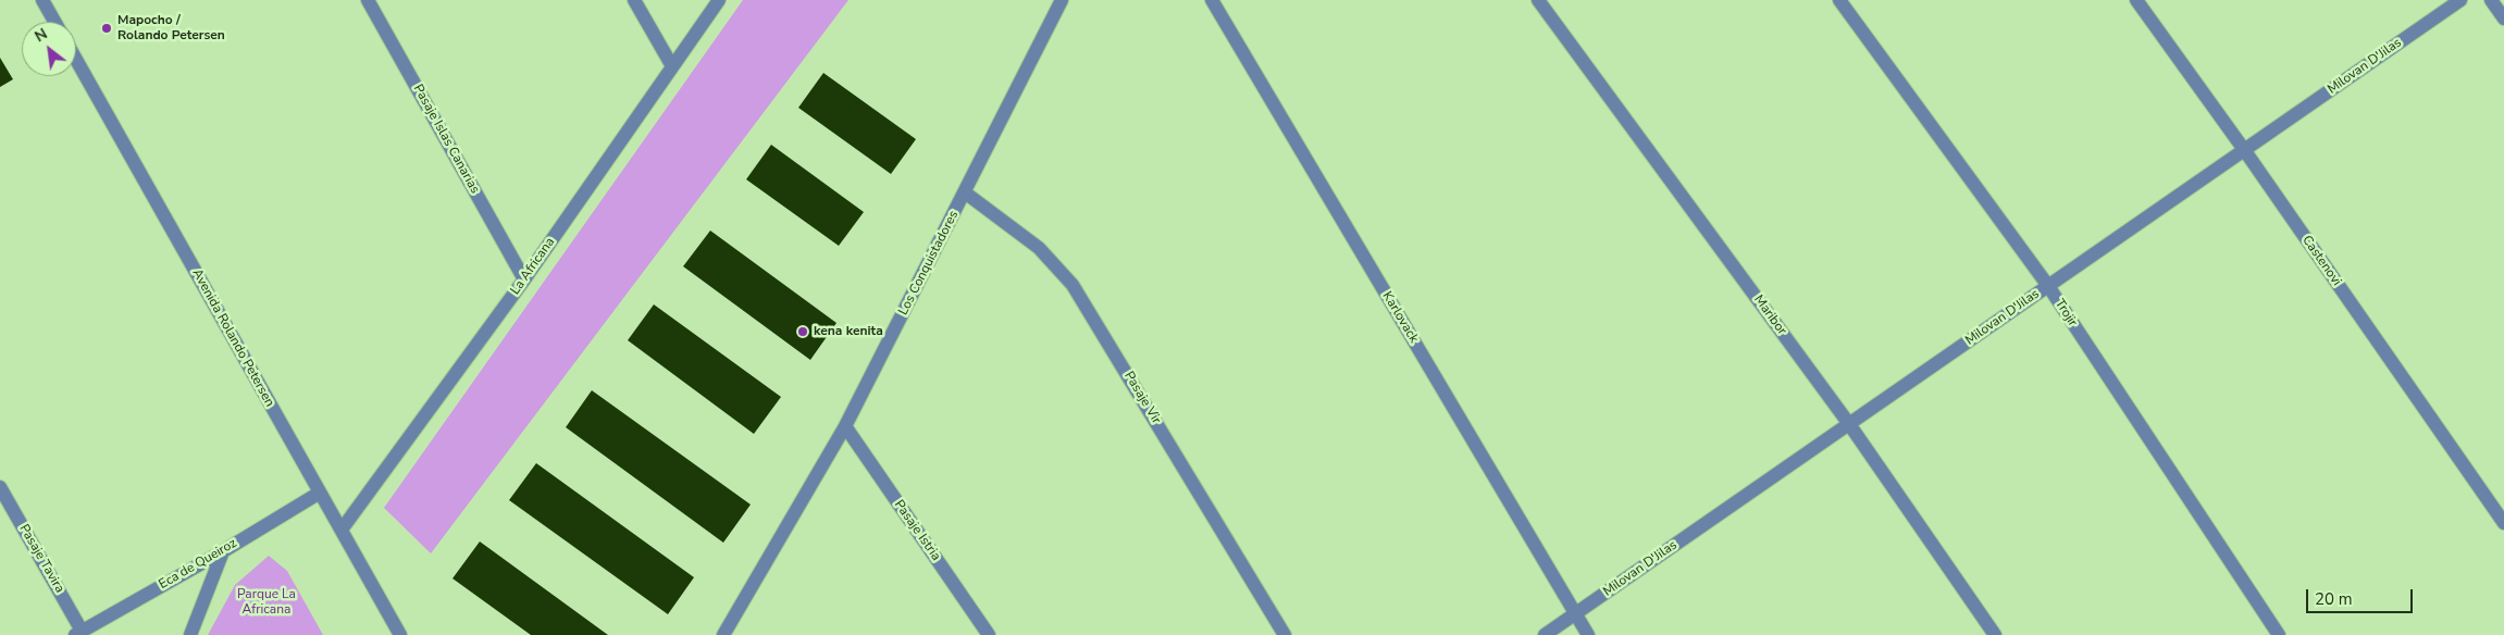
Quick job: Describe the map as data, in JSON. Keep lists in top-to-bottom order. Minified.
{"streets":{"street":["Milovan D'Jilas","Pasaje Islas Canarias","Castenovi","Los Conquistadores","La Africana","Trojir","Maribor","Karlovack","Avenida Rolando Petersen","Pasaje Vir","Pasaje Istria","Pasaje Tavira","Eca de Queiroz"]},"crossings":[["Milovan D'Jilas","Castenovi"],["Milovan D'Jilas","Trojir"],["Milovan D'Jilas","Maribor"],["Milovan D'Jilas","Karlovack"],["Pasaje Islas Canarias","La Africana"],["Los Conquistadores","Pasaje Vir"],["Los Conquistadores","Pasaje Istria"],["La Africana","Avenida Rolando Petersen"],["Avenida Rolando Petersen","Eca de Queiroz"],["Pasaje Tavira","Eca de Queiroz"]],"parks":["Parque La Africana"],"places":["Mapocho / Rolando Petersen","kena kenita"],"scale_bar":"20 m","north":"top left"}
